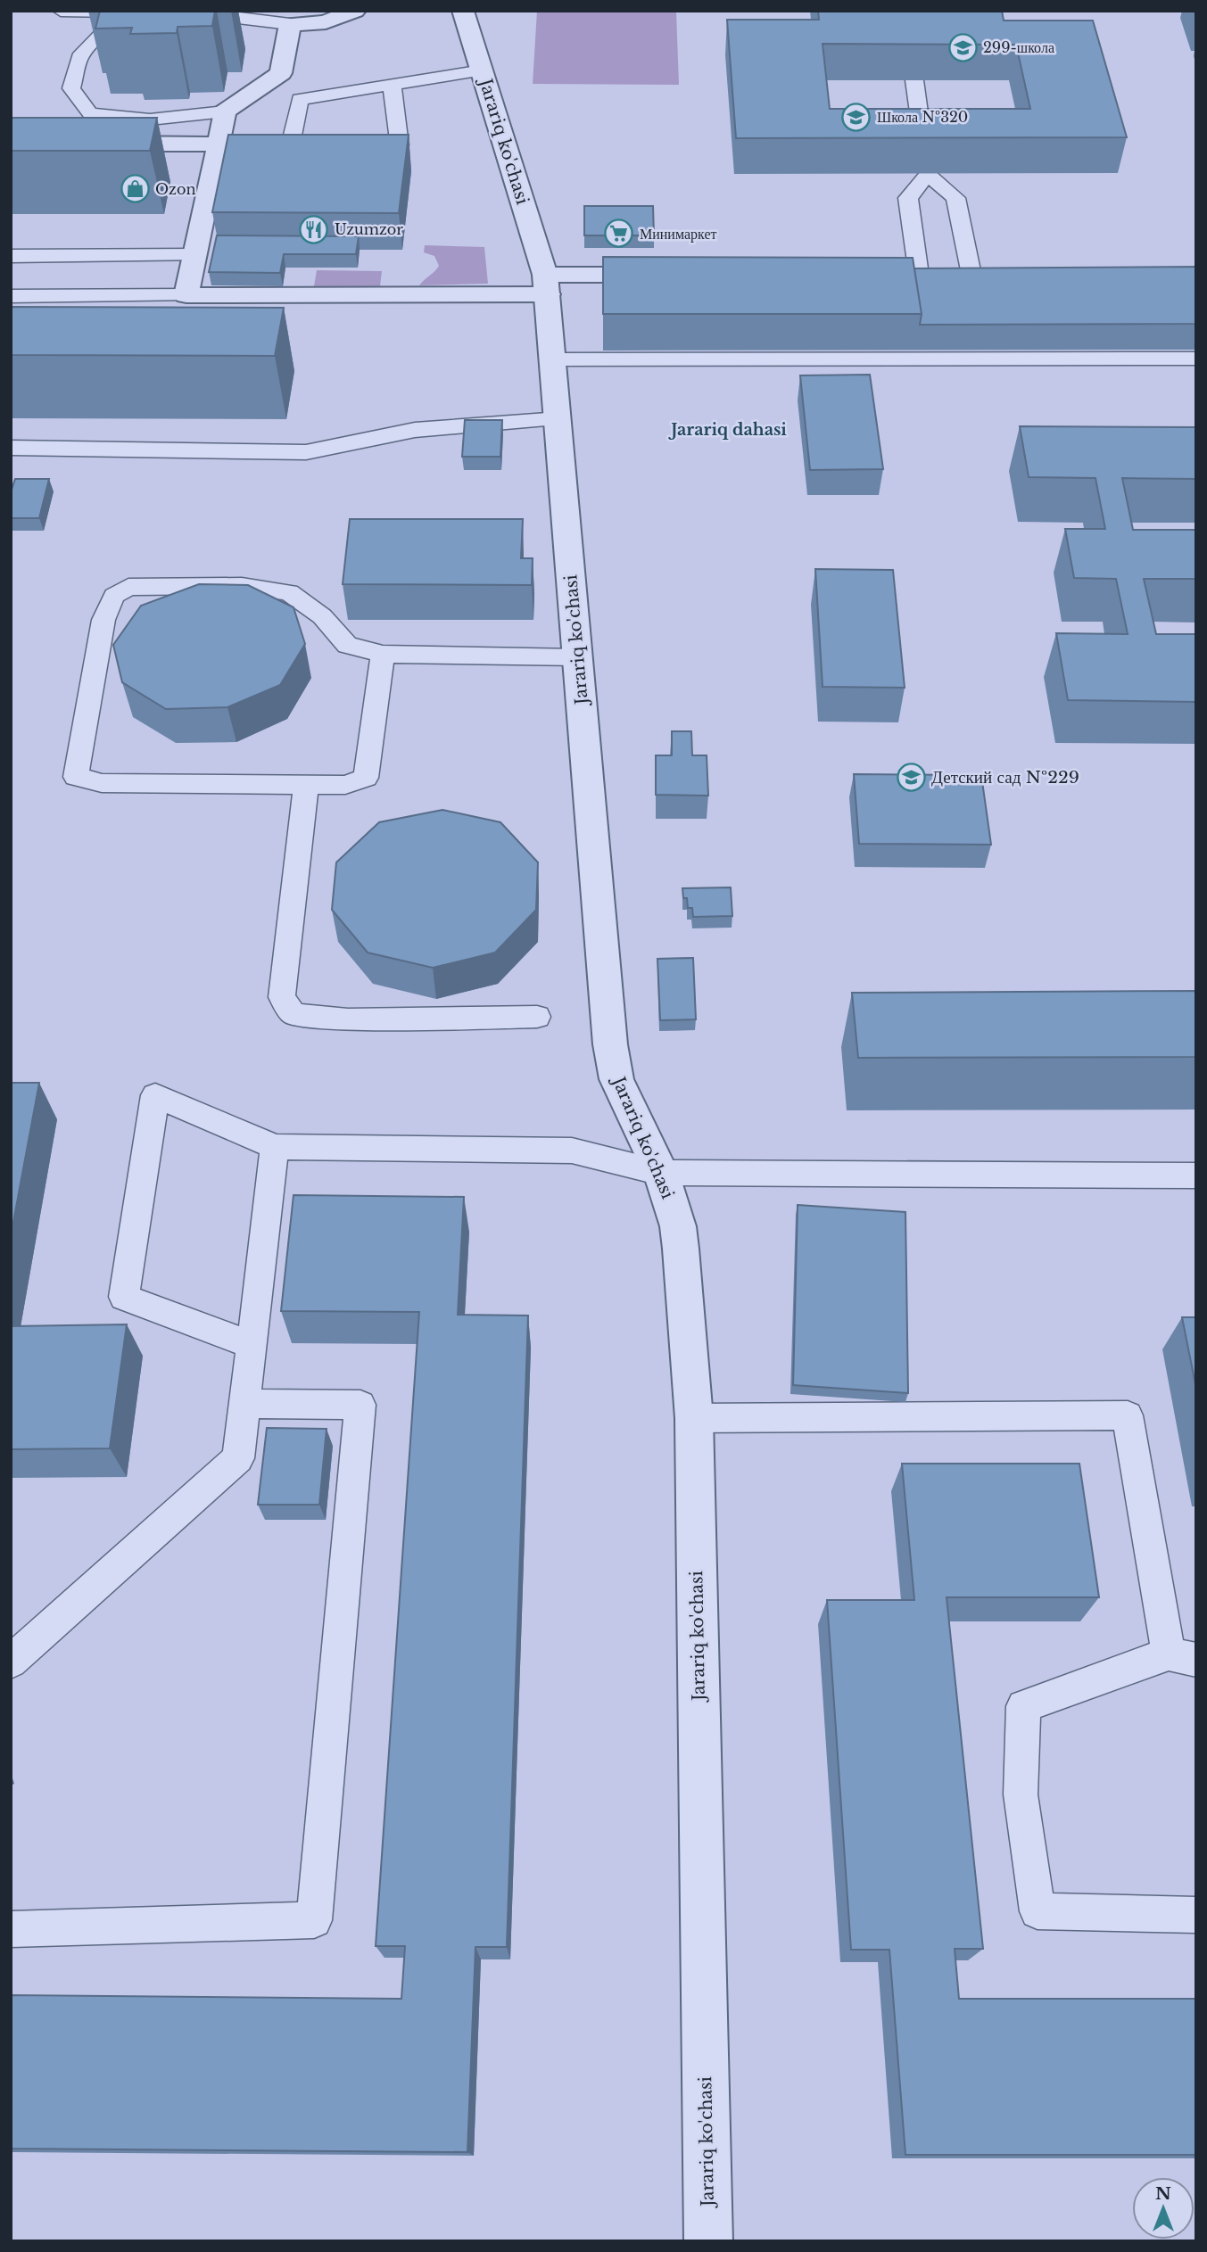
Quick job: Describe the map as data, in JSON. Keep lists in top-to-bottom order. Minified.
{"streets":{"street":["Jarariq ko'chasi"]},"districts":["Jarariq dahasi"],"places":{"school or university":["299-школа","Школа №320","Детский сад №229"],"shop":["Ozon"],"restaurant":["Uzumzor"],"supermarket":["Минимаркет"]},"north":"top"}
